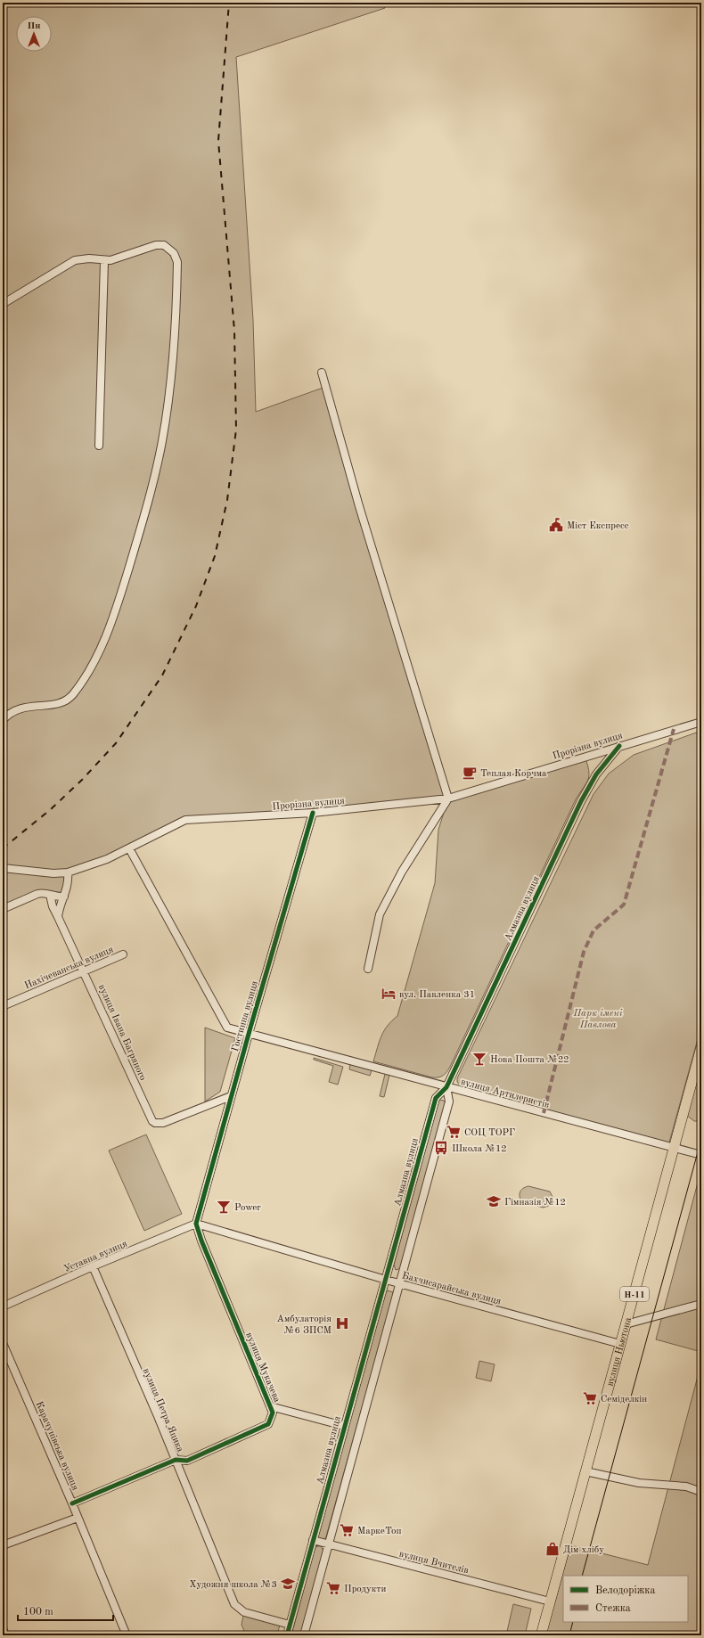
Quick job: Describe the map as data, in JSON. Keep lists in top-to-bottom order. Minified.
{"streets":{"main road":["Н-11","вулиця Ньютона"],"street":["Прорізна вулиця","Алмазна вулиця","Нахічеванська вулиця","Гостинна вулиця","вулиця Івана Багряного","вулиця Артилеристів","Уставна вулиця","Бахчисарайська вулиця","вулиця Мукачева","вулиця Петра Яцика","Карачунівська вулиця","вулиця Вчителів"]},"crossings":[["Прорізна вулиця","Алмазна вулиця"],["Прорізна вулиця","Гостинна вулиця"],["Прорізна вулиця","вулиця Артилеристів"],["Алмазна вулиця","вулиця Артилеристів"],["Алмазна вулиця","Бахчисарайська вулиця"],["Алмазна вулиця","вулиця Петра Яцика"],["Алмазна вулиця","вулиця Вчителів"],["Нахічеванська вулиця","вулиця Івана Багряного"],["Гостинна вулиця","вулиця Івана Багряного"],["Гостинна вулиця","вулиця Артилеристів"],["Гостинна вулиця","Уставна вулиця"],["Гостинна вулиця","Бахчисарайська вулиця"],["Гостинна вулиця","вулиця Мукачева"],["вулиця Артилеристів","вулиця Ньютона"],["Уставна вулиця","Бахчисарайська вулиця"],["Уставна вулиця","вулиця Мукачева"],["Уставна вулиця","вулиця Петра Яцика"],["Бахчисарайська вулиця","вулиця Ньютона"],["Бахчисарайська вулиця","вулиця Мукачева"],["вулиця Ньютона","вулиця Вчителів"],["вулиця Мукачева","вулиця Петра Яцика"],["вулиця Мукачева","Карачунівська вулиця"]],"parks":["Парк імені Павлова"],"places":{"public building":["Міст Експресс"],"cafe":["Теплая Корчма"],"hotel":["вул. Павленка 31"],"bar":["Нова Пошта №22","Power"],"supermarket":["СОЦ ТОРГ","Семіделкін","МаркеТоп","Продукти"],"bus stop":["Школа №12"],"school or university":["Гімназія №12","Художня школа №3"],"hospital":["Амбулаторія №6 ЗПСМ"],"shop":["Дім хлібу"]},"legend":["Велодоріжка","Стежка"],"scale_bar":"100 m","north":"top"}
